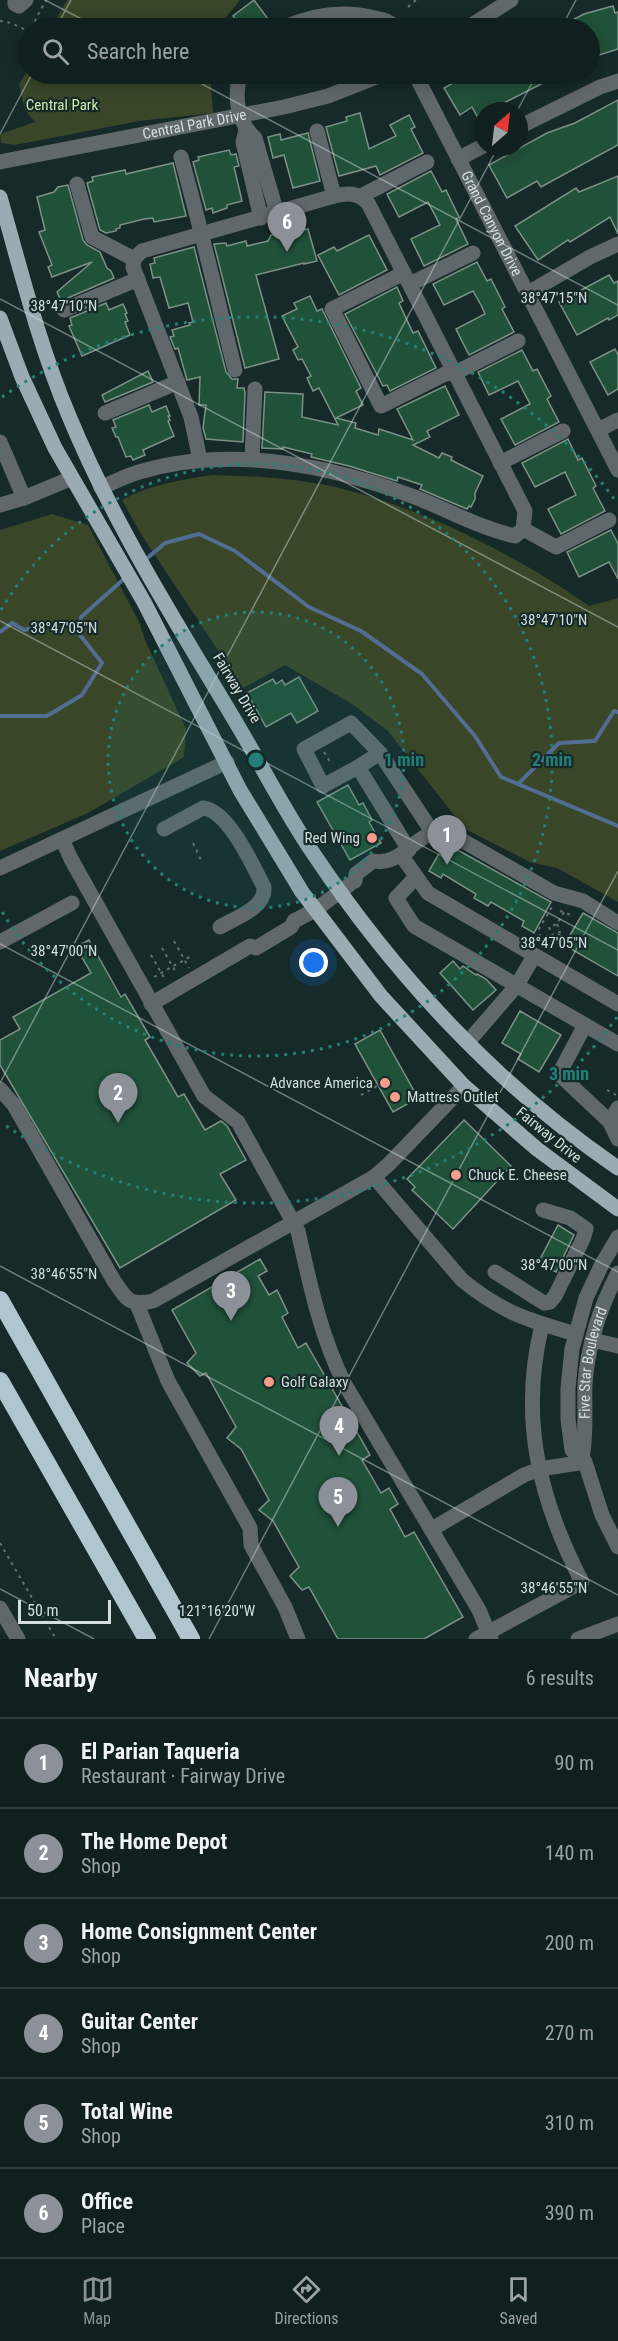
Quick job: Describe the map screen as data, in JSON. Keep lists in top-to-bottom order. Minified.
{"streets":{"main road":["Fairway Drive"],"street":["Central Park Drive","Grand Canyon Drive","Five Star Boulevard"]},"parks":["Central Park"],"places":["Red Wing","Advance America","Mattress Outlet","Chuck E. Cheese","Golf Galaxy"],"scale_bar":"50 m","north":"top right","page":{"search":"Search here","pins":["6","1","2","3","4","5"],"scale":"50 m","heading":["Nearby","6 results"],"list":[{"mark":"1","name":"El Parian Taqueria","note":"Restaurant · Fairway Drive","value":"90 m"},{"mark":"2","name":"The Home Depot","note":"Shop","value":"140 m"},{"mark":"3","name":"Home Consignment Center","note":"Shop","value":"200 m"},{"mark":"4","name":"Guitar Center","note":"Shop","value":"270 m"},{"mark":"5","name":"Total Wine","note":"Shop","value":"310 m"},{"mark":"6","name":"Office","note":"Place","value":"390 m"}],"nav":["Map","Directions","Saved"]},"coordinates":["38°47'15\"N","38°47'10\"N","38°47'05\"N","38°47'00\"N","38°46'55\"N","121°16'20\"W"],"rings":["1 min","2 min","3 min"]}
